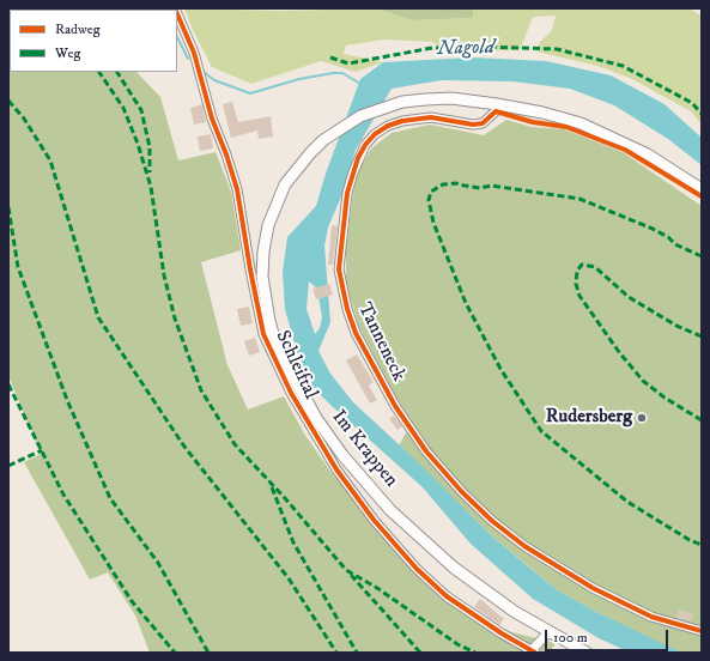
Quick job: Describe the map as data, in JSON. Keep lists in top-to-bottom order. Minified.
{"streets":{"main road":["Im Krappen"],"street":["Tanneneck","Schleiftal"]},"crossings":[["Tanneneck","Im Krappen"],["Schleiftal","Im Krappen"]],"water":["Nagold"],"places":["Rudersberg"],"legend":["Radweg","Weg"],"scale_bar":"100 m"}
